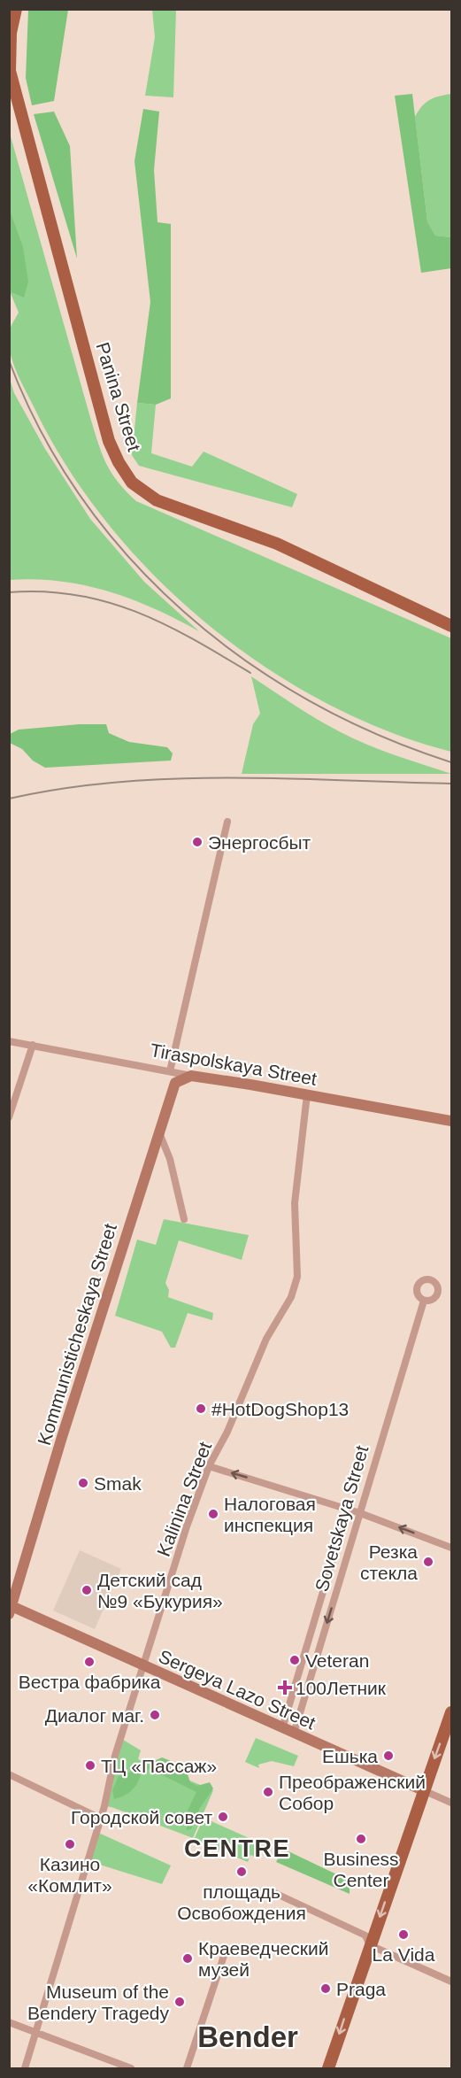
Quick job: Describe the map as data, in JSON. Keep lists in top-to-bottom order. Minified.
{"streets":{"main road":["Panina Street","Tiraspolskaya Street","Kommunisticheskaya Street","Sergeya Lazo Street"],"street":["Kalinina Street","Sovetskaya Street"]},"crossings":[["Tiraspolskaya Street","Kommunisticheskaya Street"],["Tiraspolskaya Street","Kalinina Street"],["Kommunisticheskaya Street","Sergeya Lazo Street"],["Kalinina Street","Sergeya Lazo Street"],["Sovetskaya Street","Sergeya Lazo Street"]],"districts":["CENTRE","Bender"],"places":{"other":["Энергосбыт","#HotDogShop13","Smak","Налоговая инспекция","Резка стекла","Детский сад №9 «Букурия»","Veteran","Вестра фабрика","Диалог маг.","Ешька","ТЦ «Пассаж»","Преображенский Собор","Городской совет","Business Center","Казино «Комлит»","площадь Освобождения","La Vida","Краеведческий музей","Praga","Museum of the Bendery Tragedy"],"health":["100Летник"]}}
